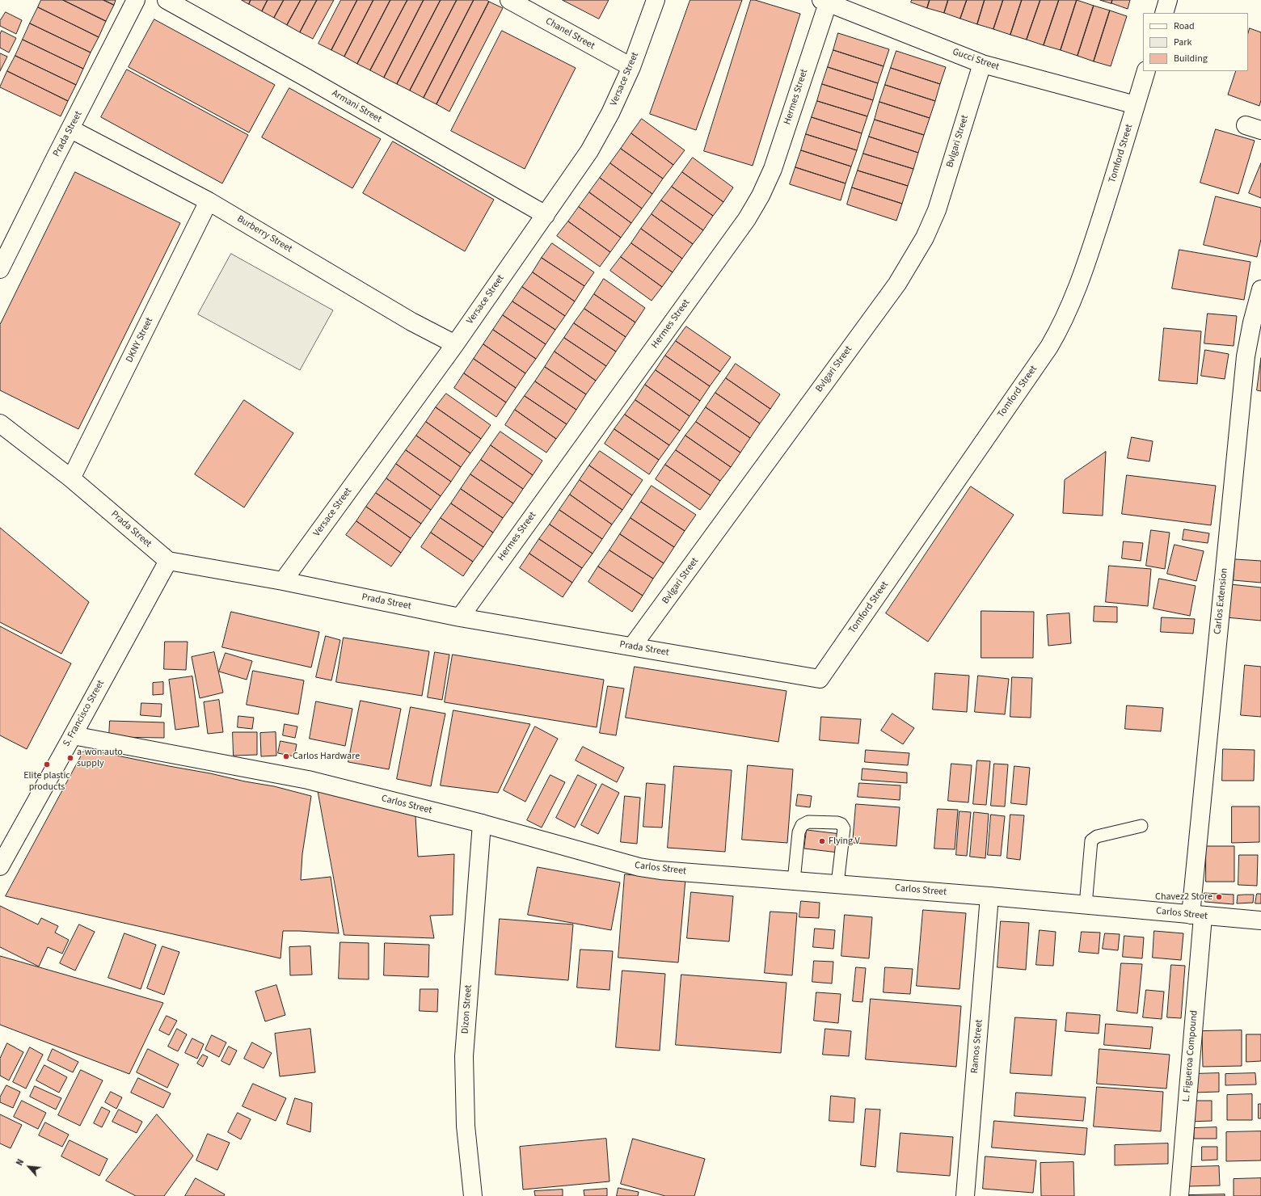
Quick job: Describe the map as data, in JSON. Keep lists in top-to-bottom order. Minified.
{"streets":{"street":["Chanel Street","Gucci Street","Versace Street","Hermes Street","Armani Street","Prada Street","Bvlgari Street","Tomford Street","Burberry Street","DKNY Street","Carlos Extension","S. Francisco Street","Carlos Street","Dizon Street","Ramos Street","L. Figueroa Compound"]},"crossings":[["Chanel Street","Versace Street"],["Gucci Street","Hermes Street"],["Gucci Street","Bvlgari Street"],["Gucci Street","Tomford Street"],["Versace Street","Armani Street"],["Versace Street","Prada Street"],["Versace Street","Burberry Street"],["Hermes Street","Prada Street"],["Prada Street","Bvlgari Street"],["Prada Street","Tomford Street"],["Prada Street","Burberry Street"],["Prada Street","DKNY Street"],["Prada Street","S. Francisco Street"],["Burberry Street","DKNY Street"],["Carlos Extension","Carlos Street"],["Carlos Extension","L. Figueroa Compound"],["S. Francisco Street","Carlos Street"],["Carlos Street","Dizon Street"],["Carlos Street","Ramos Street"],["Carlos Street","L. Figueroa Compound"]],"places":["Carlos Hardware","a-won auto supply","Elite plastic products","Flying V","Chavez2 Store"],"legend":["Road","Park","Building"],"north":"top left"}
